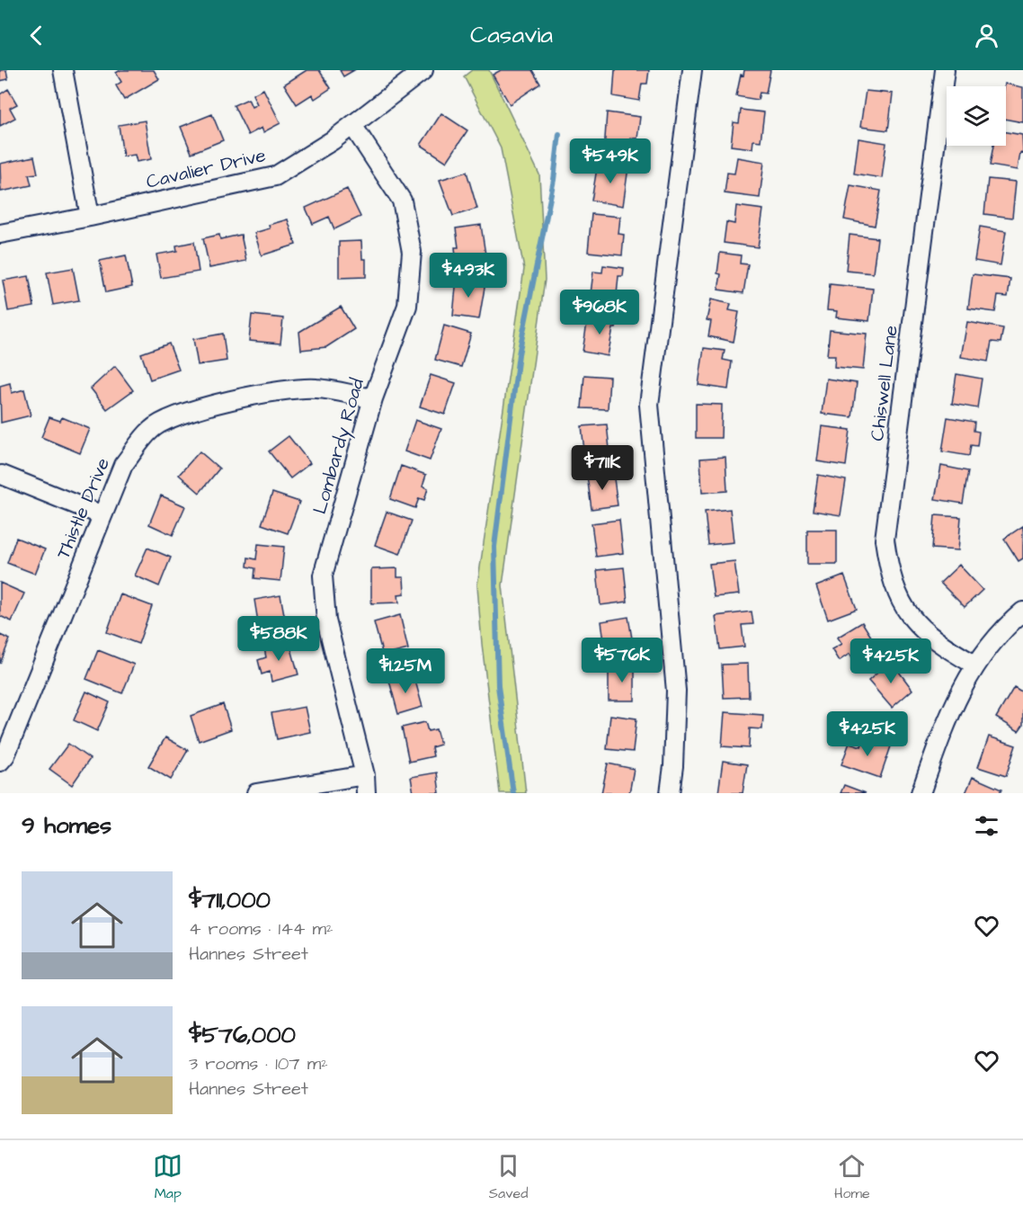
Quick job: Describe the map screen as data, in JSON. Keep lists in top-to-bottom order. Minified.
{"streets":{"street":["Cavalier Drive","Chiswell Lane","Lombardy Road","Thistle Drive"]},"crossings":[["Cavalier Drive","Lombardy Road"],["Lombardy Road","Thistle Drive"]],"page":{"header":"Casavia","price":["$549K","$493K","$968K","$711K","$588K","$576K","$425K","$1.25M","$425K"],"heading":"9 homes","list":[{"name":"$711,000","note":"4 rooms · 144 m² · Hannes Street"},{"name":"$576,000","note":"3 rooms · 107 m² · Hannes Street"}],"tabs":["Map","Saved","Home"]}}
